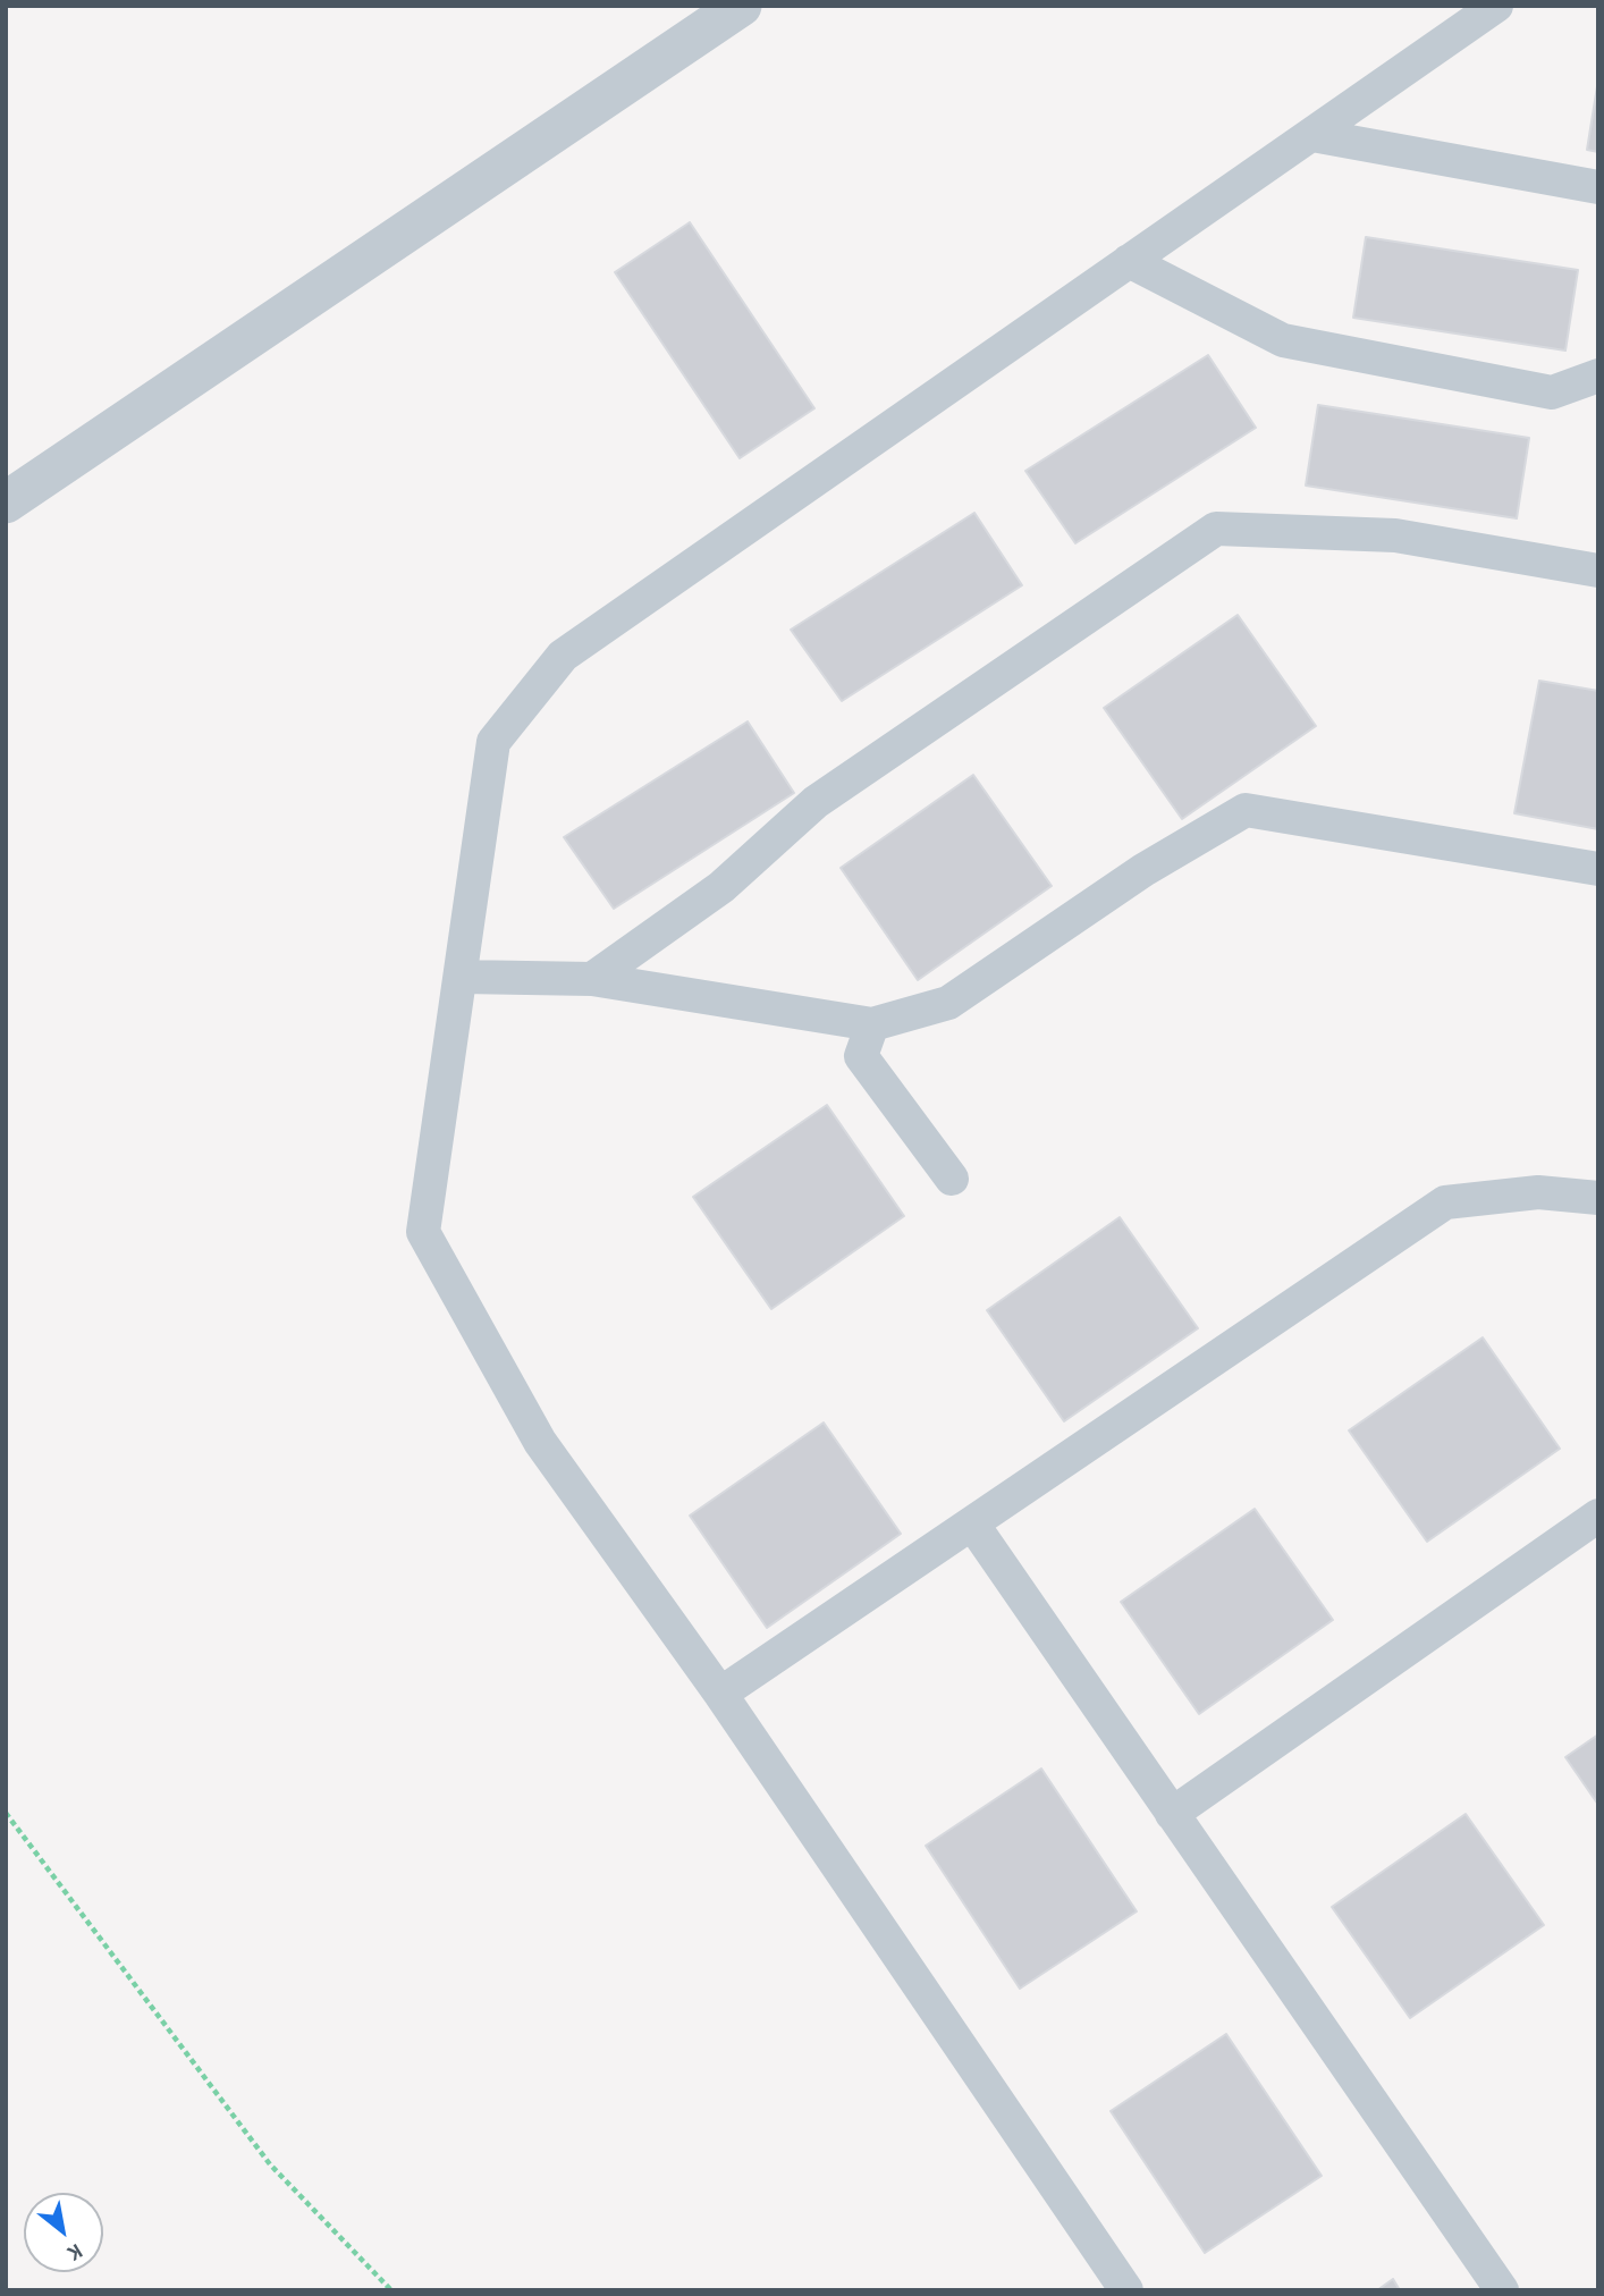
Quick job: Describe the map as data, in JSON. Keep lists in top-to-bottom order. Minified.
{"north":"bottom right"}
